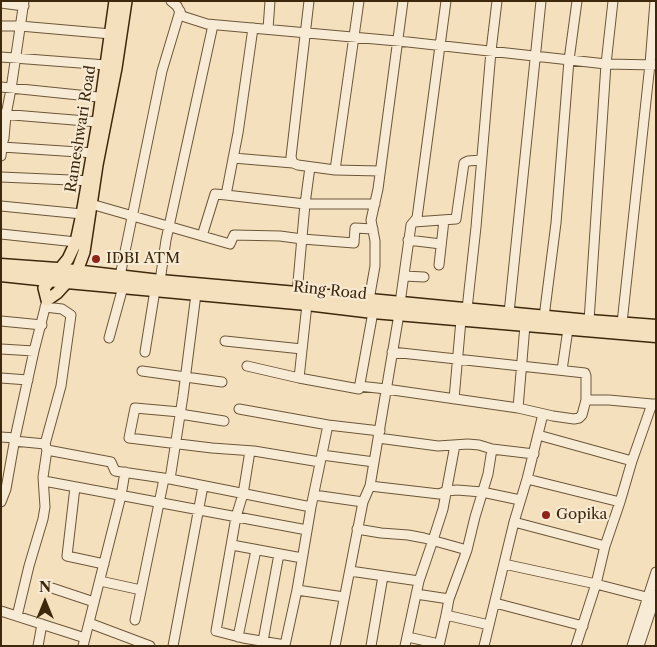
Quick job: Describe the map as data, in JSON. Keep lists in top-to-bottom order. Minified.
{"streets":{"highway":["Ring Road"],"main road":["Rameshwari Road"]},"crossings":[["Rameshwari Road","Ring Road"]],"places":["IDBI ATM","Gopika"],"north":"top"}
